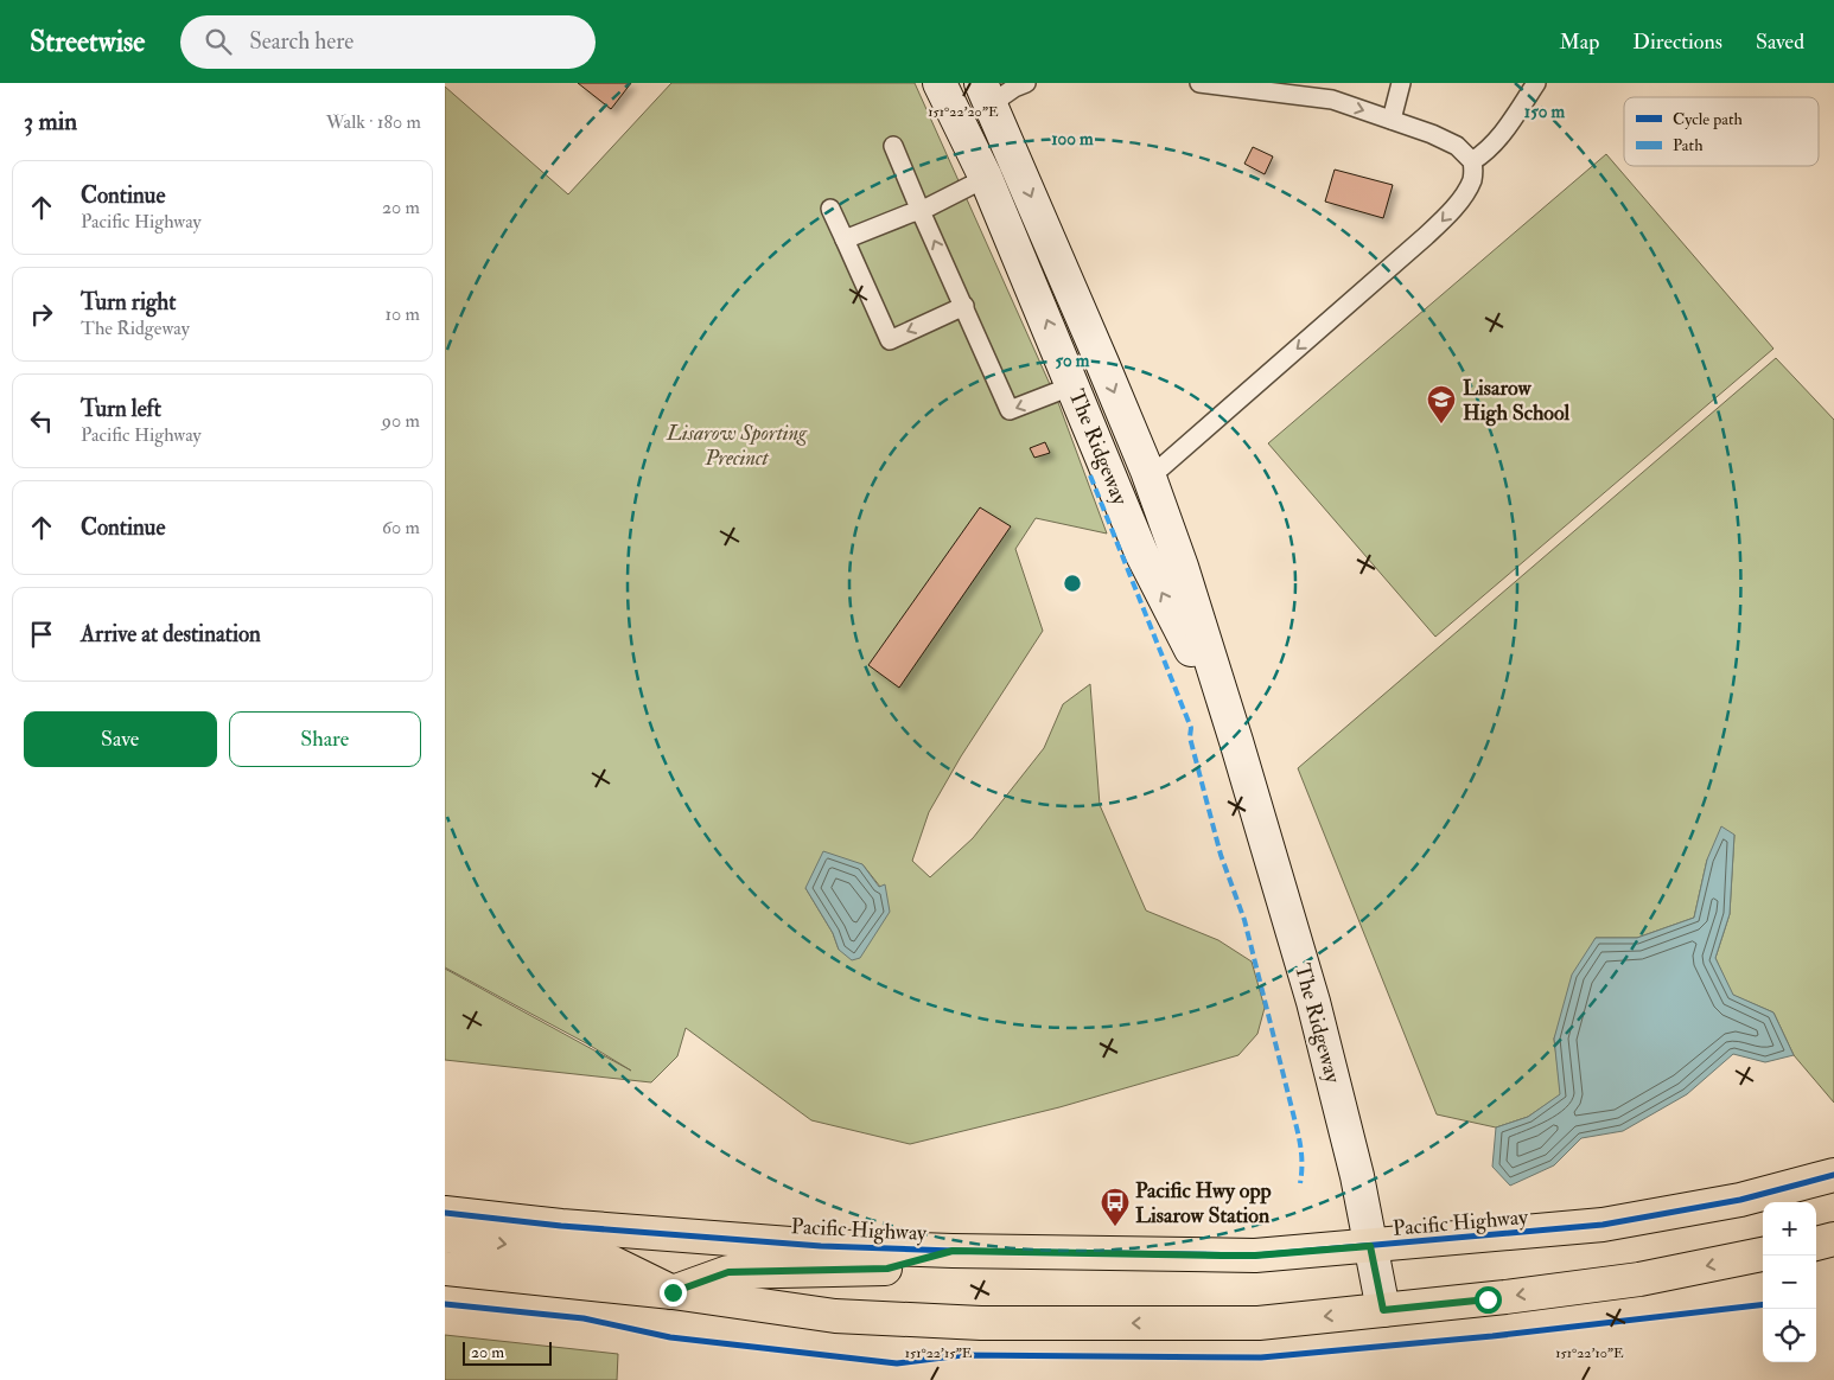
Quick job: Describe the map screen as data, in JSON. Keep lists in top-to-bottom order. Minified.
{"streets":{"main road":["Pacific Highway"],"street":["The Ridgeway"]},"crossings":[["The Ridgeway","Pacific Highway"]],"parks":["Lisarow Sporting Precinct"],"places":{"school or university":["Lisarow High School"],"bus stop":["Pacific Hwy opp Lisarow Station"]},"legend":["Cycle path","Path"],"scale_bar":"20 m","page":{"header":"Streetwise","search":"Search here","nav":["Map","Directions","Saved"],"heading":["3 min","Walk · 180 m"],"list":[["Continue","Pacific Highway","20 m"],["Turn right","The Ridgeway","10 m"],["Turn left","Pacific Highway","90 m"],["Continue","60 m"],"Arrive at destination"],"buttons":["Save","Share"],"map_buttons":["+","−"],"scale":"20 m"},"coordinates":["151°22'20\"E","151°22'15\"E","151°22'10\"E"],"rings":["150 m","100 m","50 m"]}
